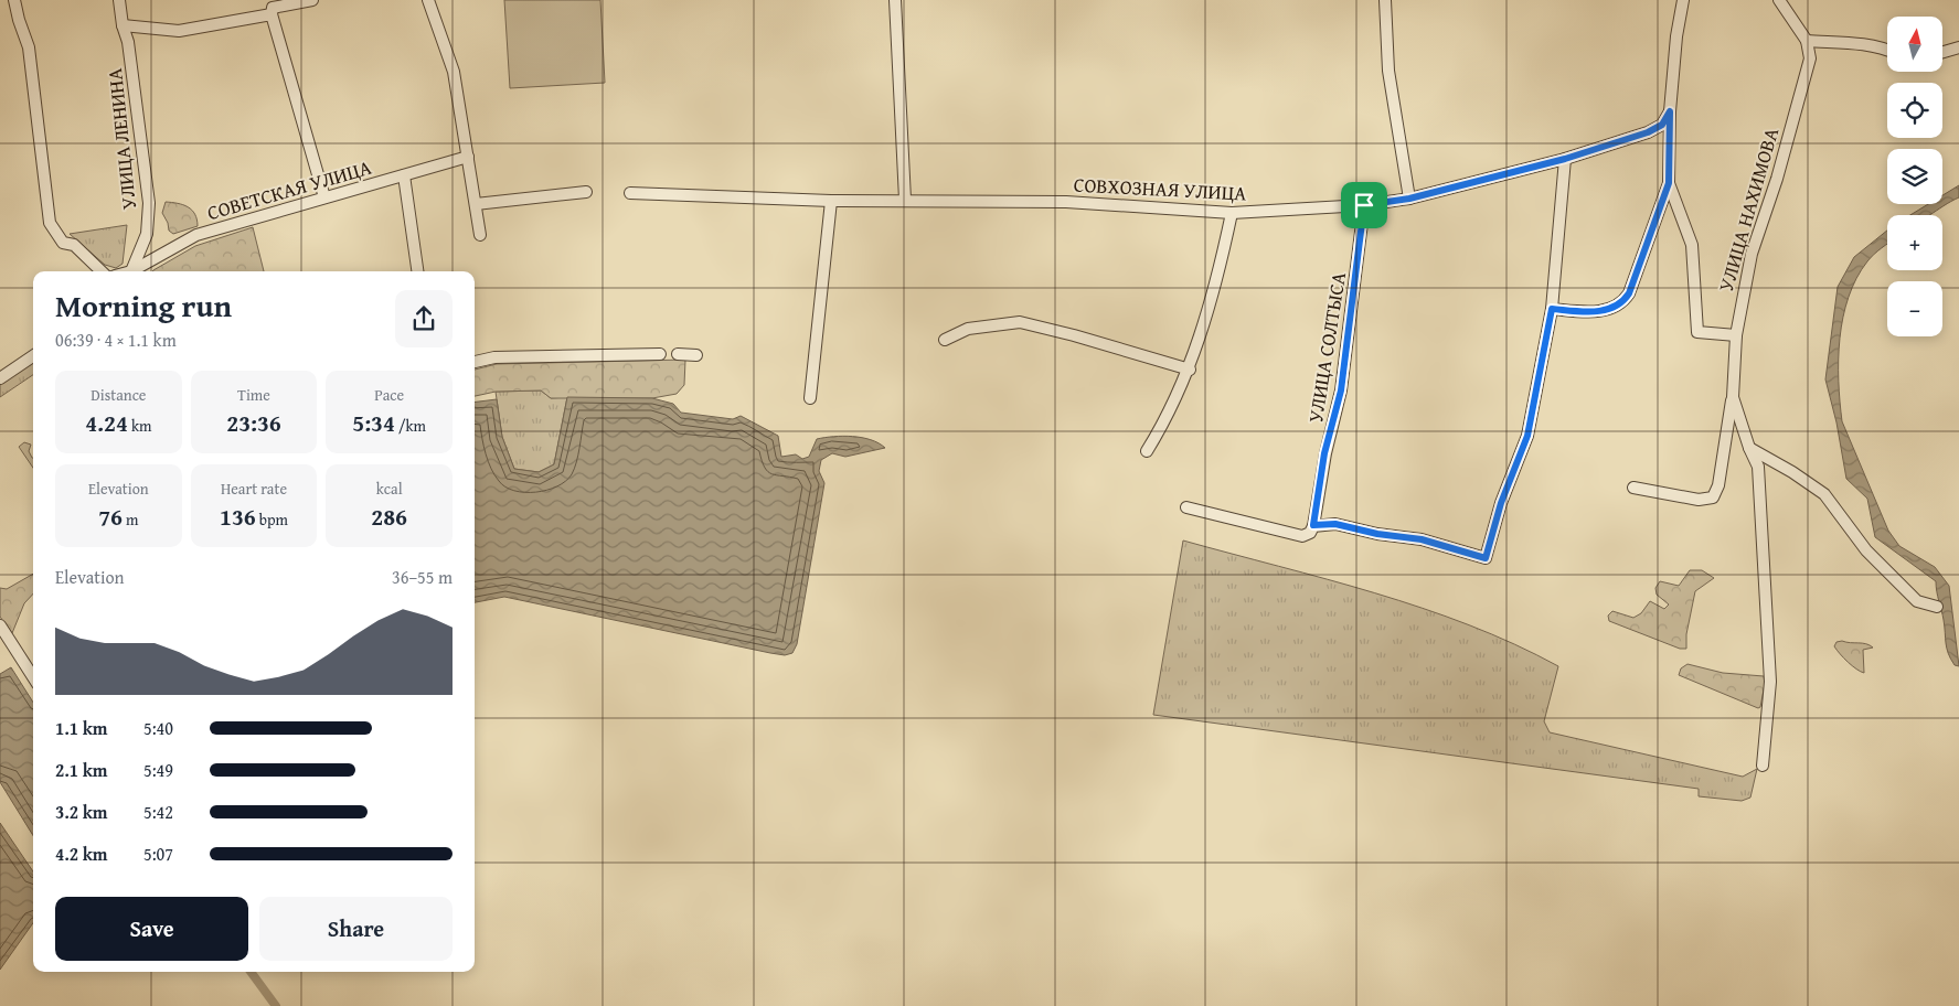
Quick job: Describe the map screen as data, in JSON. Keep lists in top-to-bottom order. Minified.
{"streets":{"street":["УЛИЦА ЛЕНИНА","СОВХОЗНАЯ УЛИЦА","СОВЕТСКАЯ УЛИЦА","УЛИЦА НАХИМОВА","УЛИЦА СОЛТЫСА"]},"crossings":[["СОВХОЗНАЯ УЛИЦА","УЛИЦА СОЛТЫСА"]],"north":"top","page":{"map_buttons":["+","−"],"heading":["Morning run","06:39 · 4 × 1.1 km"],"stats":[["Distance","4.24 km"],["Time","23:36"],["Pace","5:34 /km"],["Elevation","76 m"],["Heart rate","136 bpm"],["kcal","286"]],"chart":["Elevation","36–55 m"],"list":[{"name":"1.1 km","note":"5:40"},{"name":"2.1 km","note":"5:49"},{"name":"3.2 km","note":"5:42"},{"name":"4.2 km","note":"5:07"}],"buttons":["Save","Share"]}}
